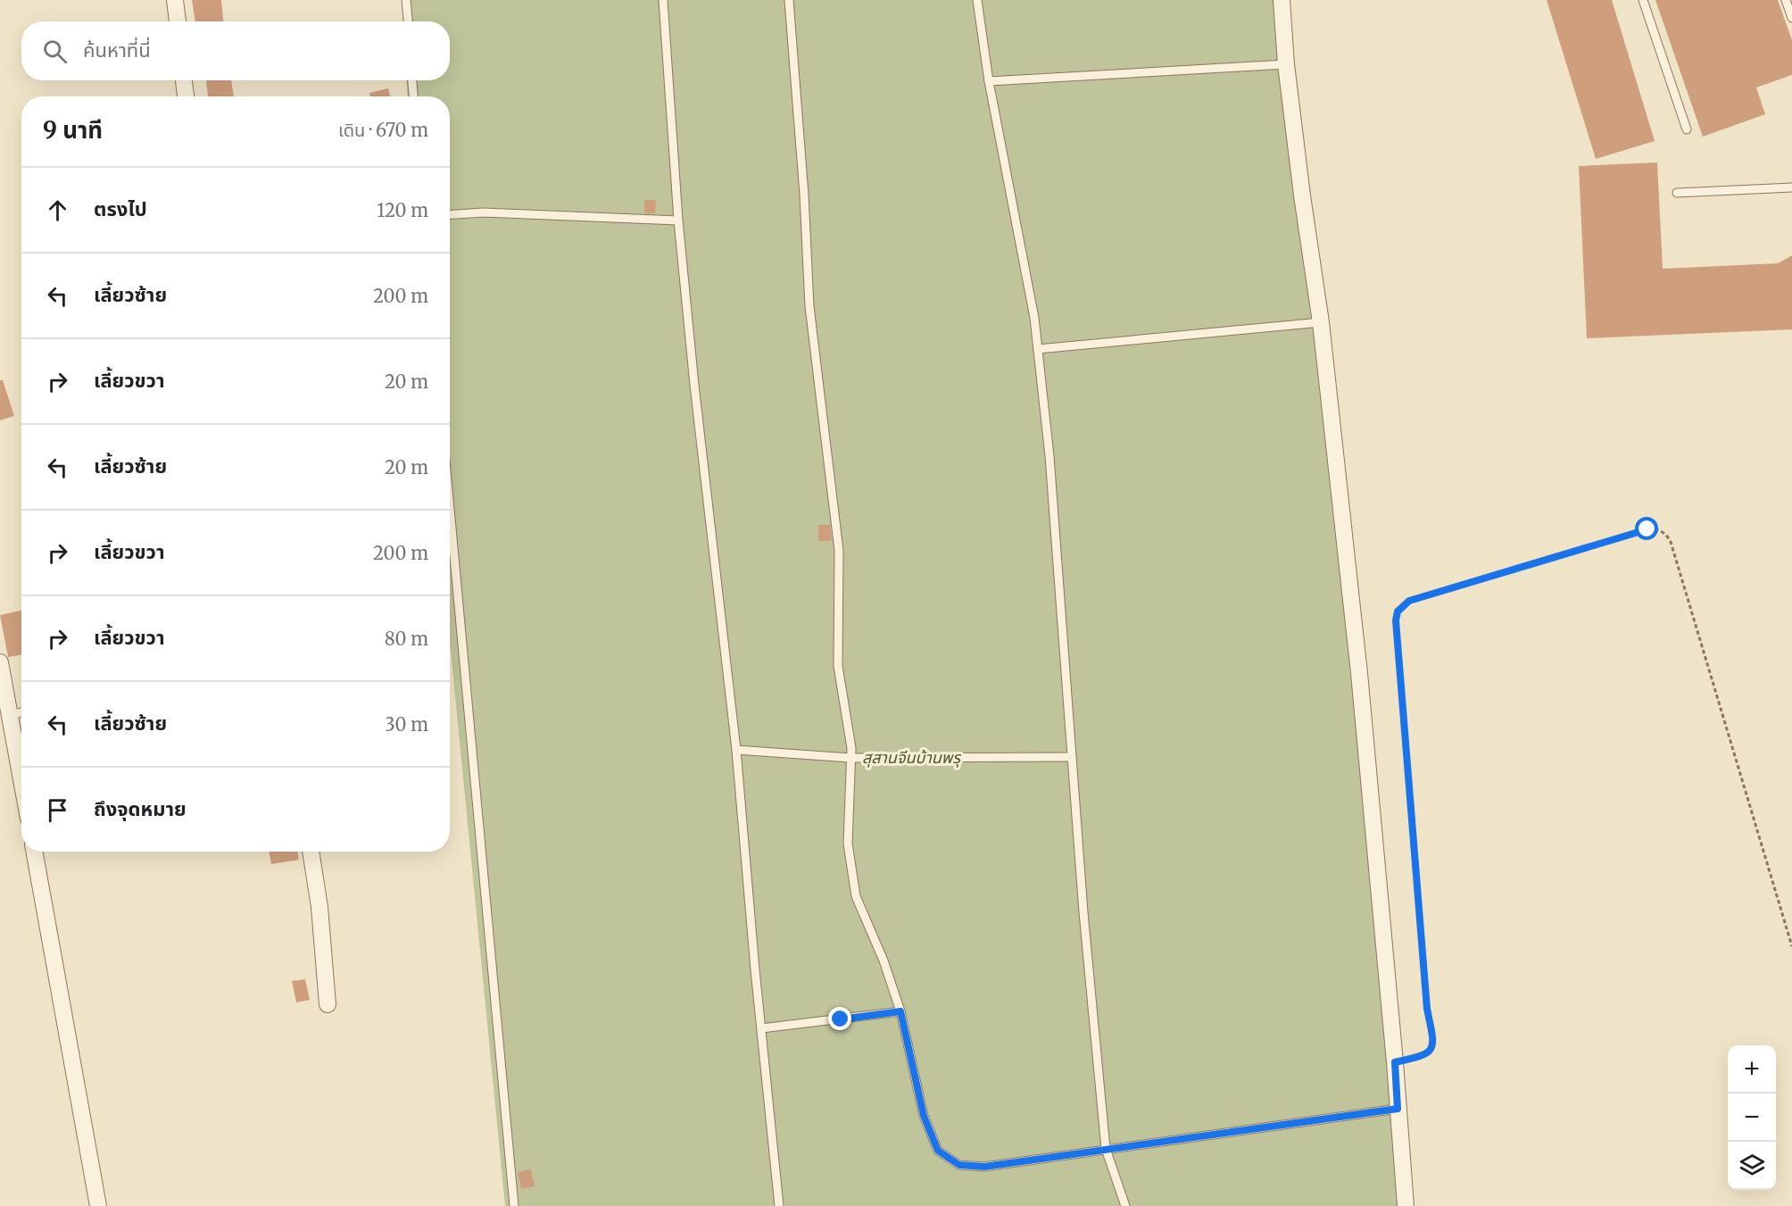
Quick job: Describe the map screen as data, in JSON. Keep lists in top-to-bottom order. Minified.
{"parks":["สุสานจีนบ้านพรุ"],"page":{"search":"ค้นหาที่นี่","heading":["9 นาที","เดิน · 670 m"],"list":[["ตรงไป","120 m"],["เลี้ยวซ้าย","200 m"],["เลี้ยวขวา","20 m"],["เลี้ยวซ้าย","20 m"],["เลี้ยวขวา","200 m"],["เลี้ยวขวา","80 m"],["เลี้ยวซ้าย","30 m"],"ถึงจุดหมาย"],"map_buttons":["+","−"]}}
